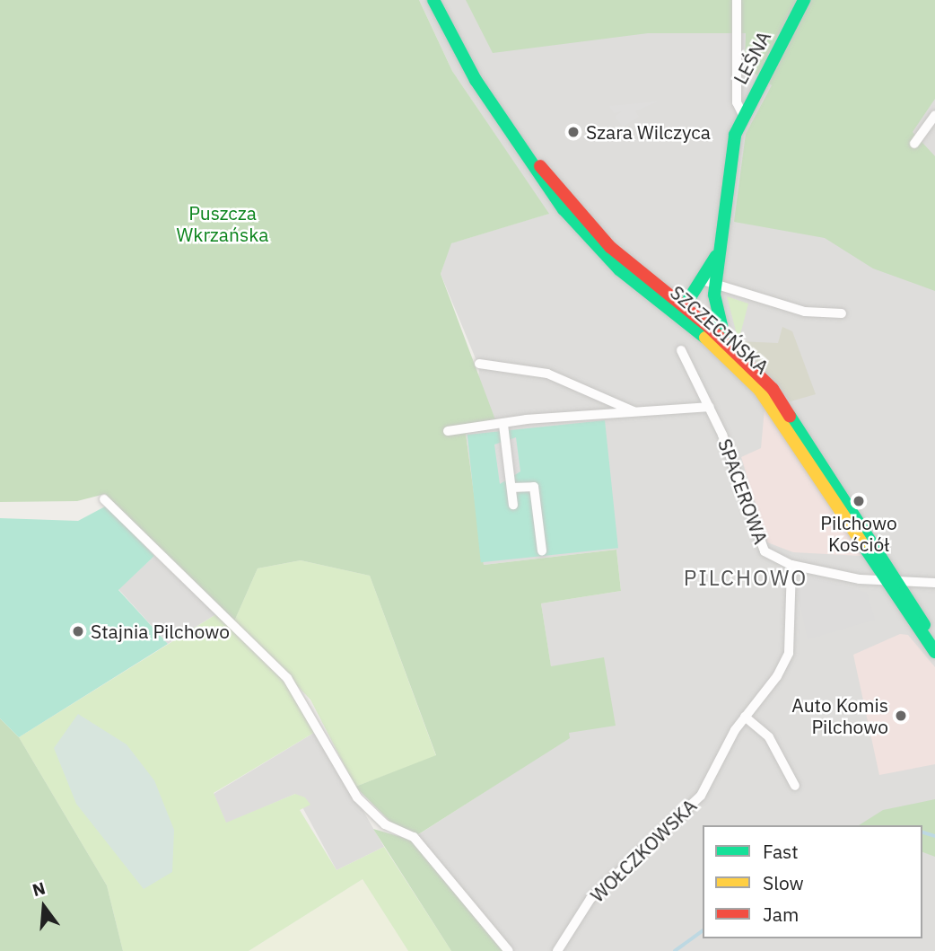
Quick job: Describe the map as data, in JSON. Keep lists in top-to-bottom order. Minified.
{"streets":{"main road":["LEŚNA","SZCZECIŃSKA"],"street":["SPACEROWA","WOŁCZKOWSKA"]},"crossings":[["LEŚNA","SZCZECIŃSKA"],["SZCZECIŃSKA","SPACEROWA"],["SPACEROWA","WOŁCZKOWSKA"]],"districts":["PILCHOWO"],"parks":["Puszcza Wkrzańska"],"places":["Szara Wilczyca","Pilchowo Kościół","Stajnia Pilchowo","Auto Komis Pilchowo"],"legend":["Fast","Slow","Jam"],"north":"top"}
